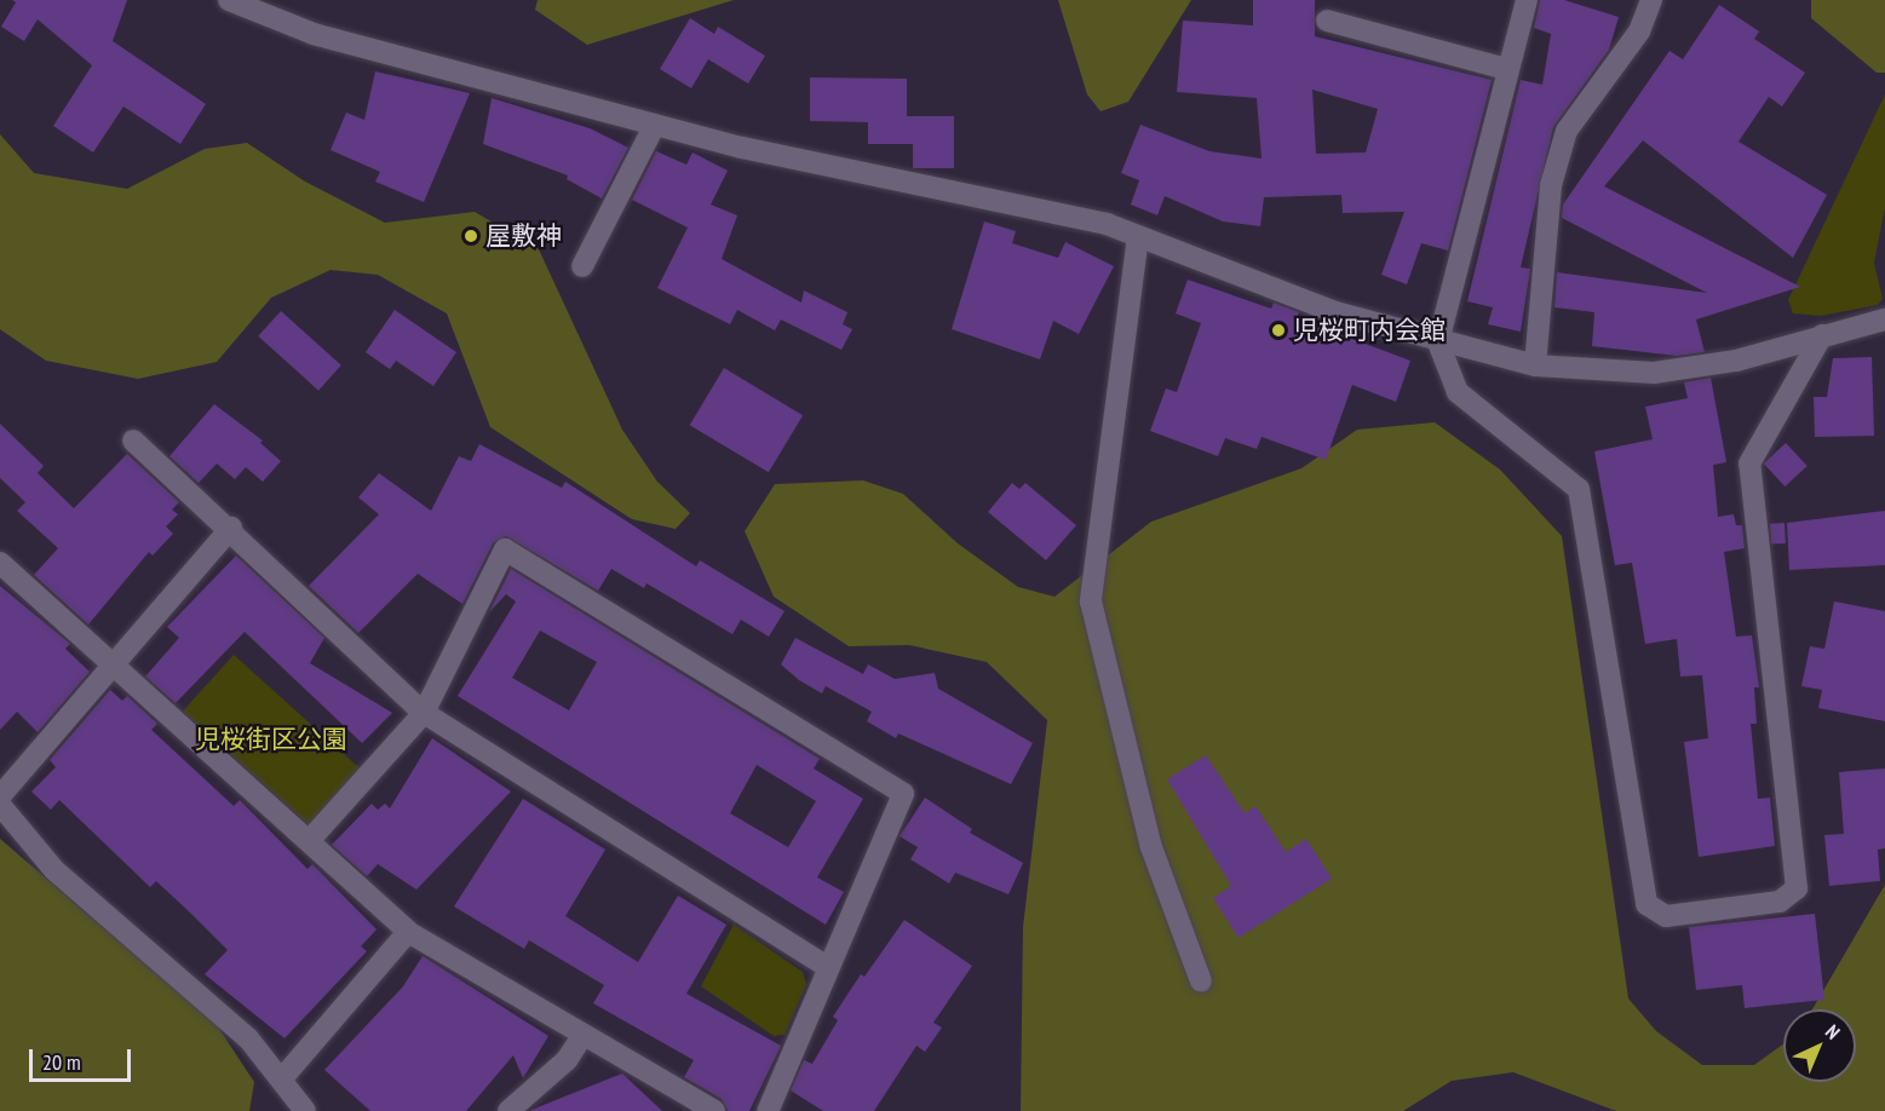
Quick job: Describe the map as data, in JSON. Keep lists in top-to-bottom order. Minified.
{"parks":["児桜街区公園"],"places":["屋敷神","児桜町内会館"],"scale_bar":"20 m","north":"top right"}
